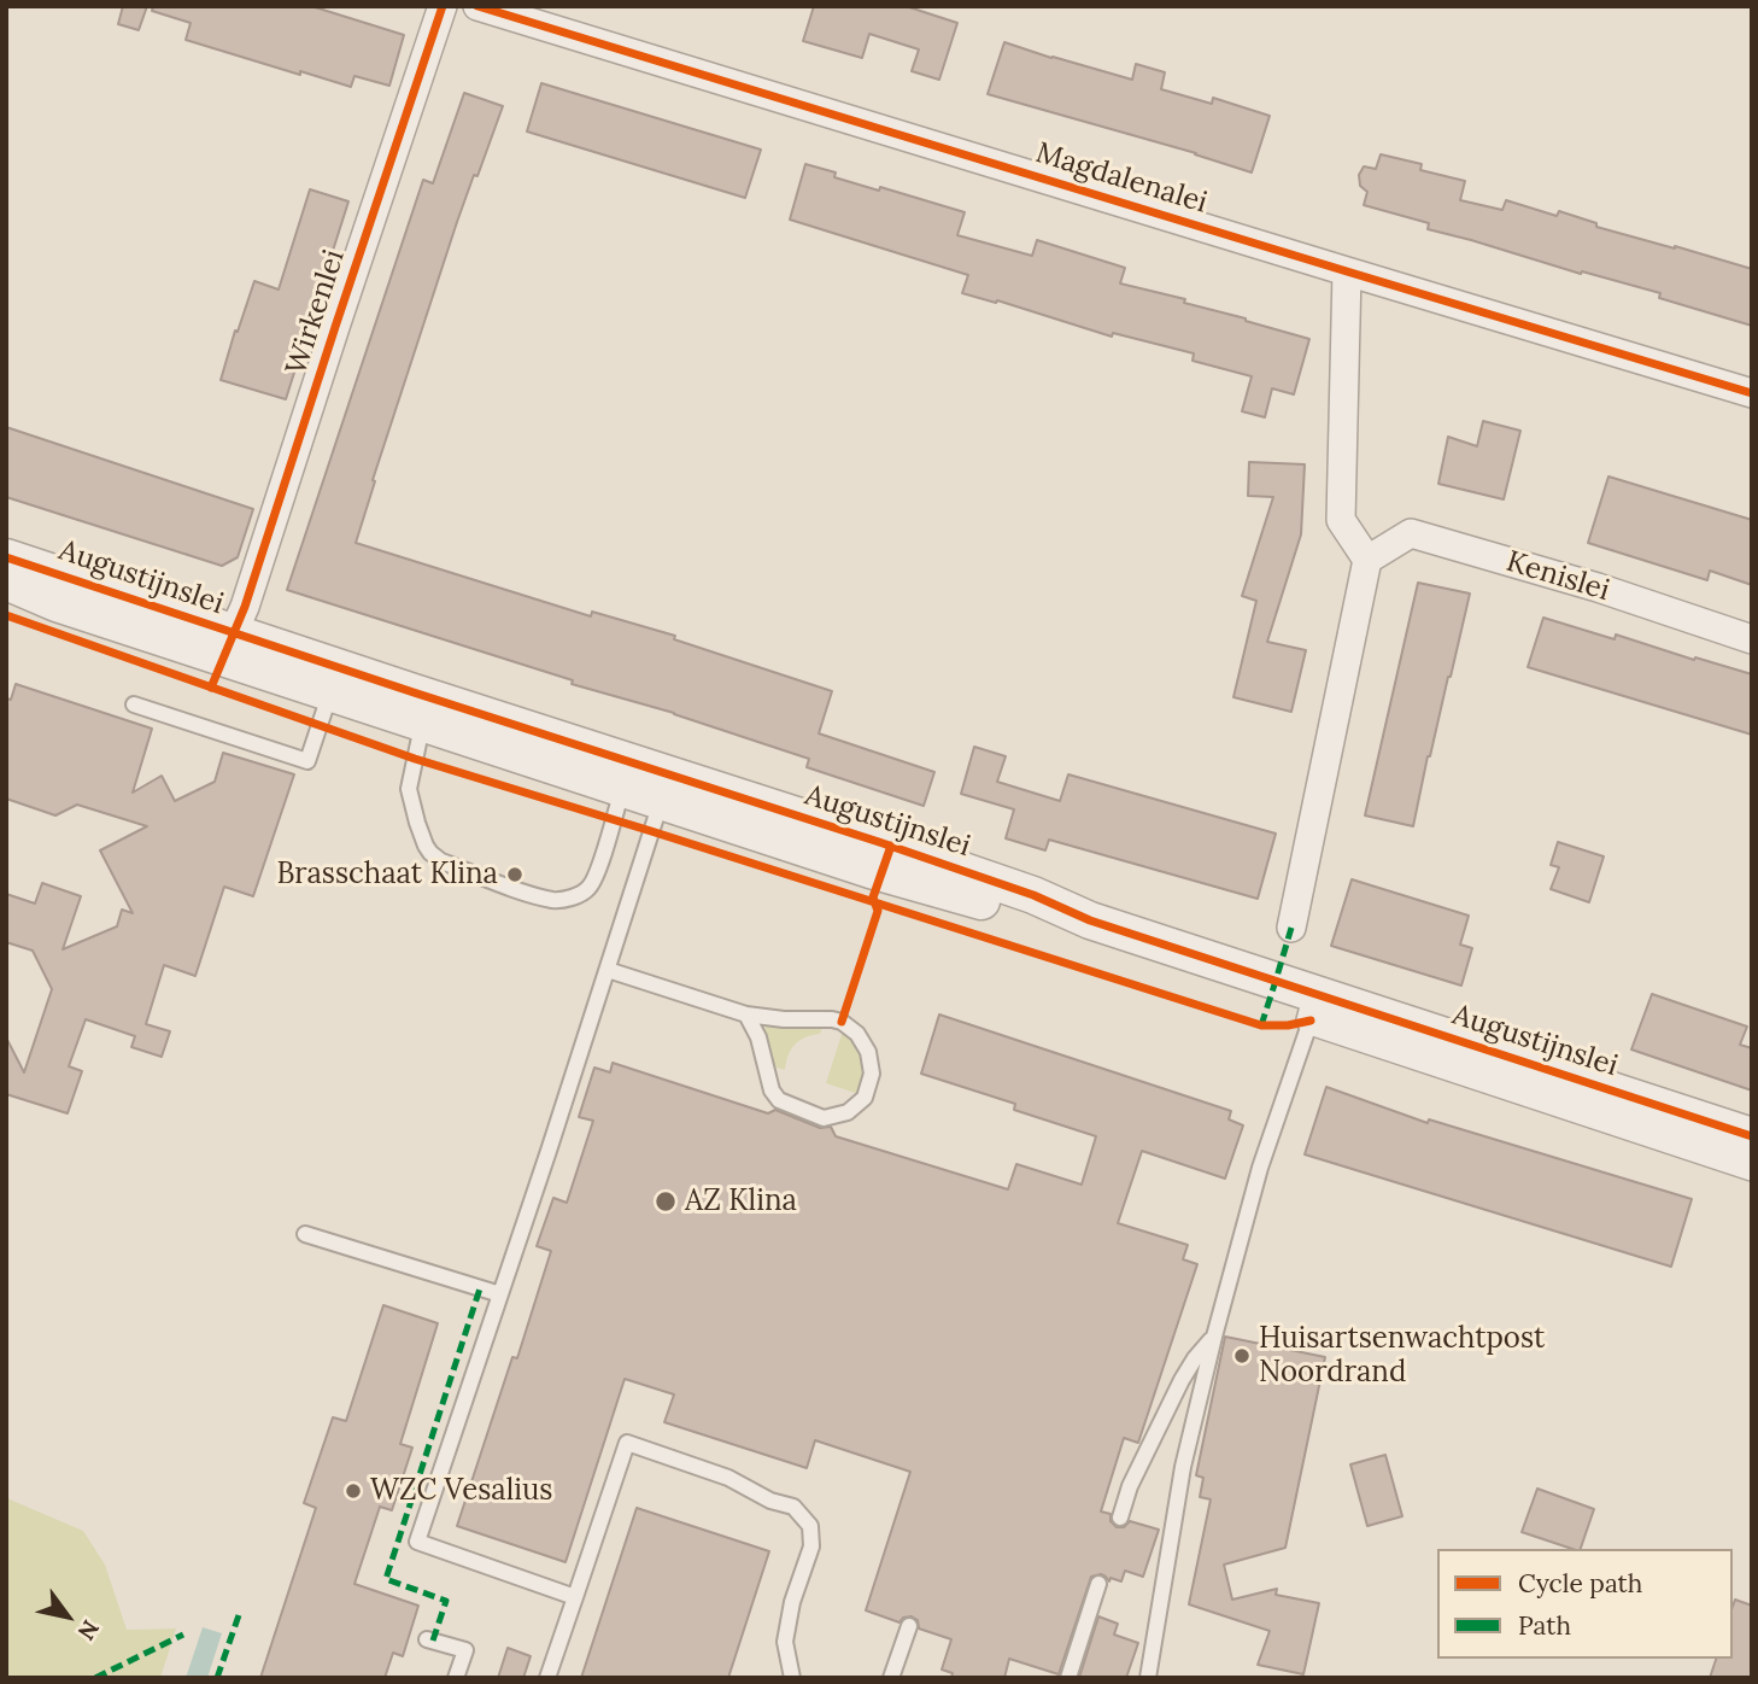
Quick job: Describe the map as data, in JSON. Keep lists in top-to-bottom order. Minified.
{"streets":{"street":["Magdalenalei","Wirkenlei","Kenislei","Augustijnslei"]},"crossings":[["Wirkenlei","Augustijnslei"]],"places":["Brasschaat Klina","AZ Klina","Huisartsenwachtpost Noordrand","WZC Vesalius"],"legend":["Cycle path","Path"],"north":"bottom right"}
